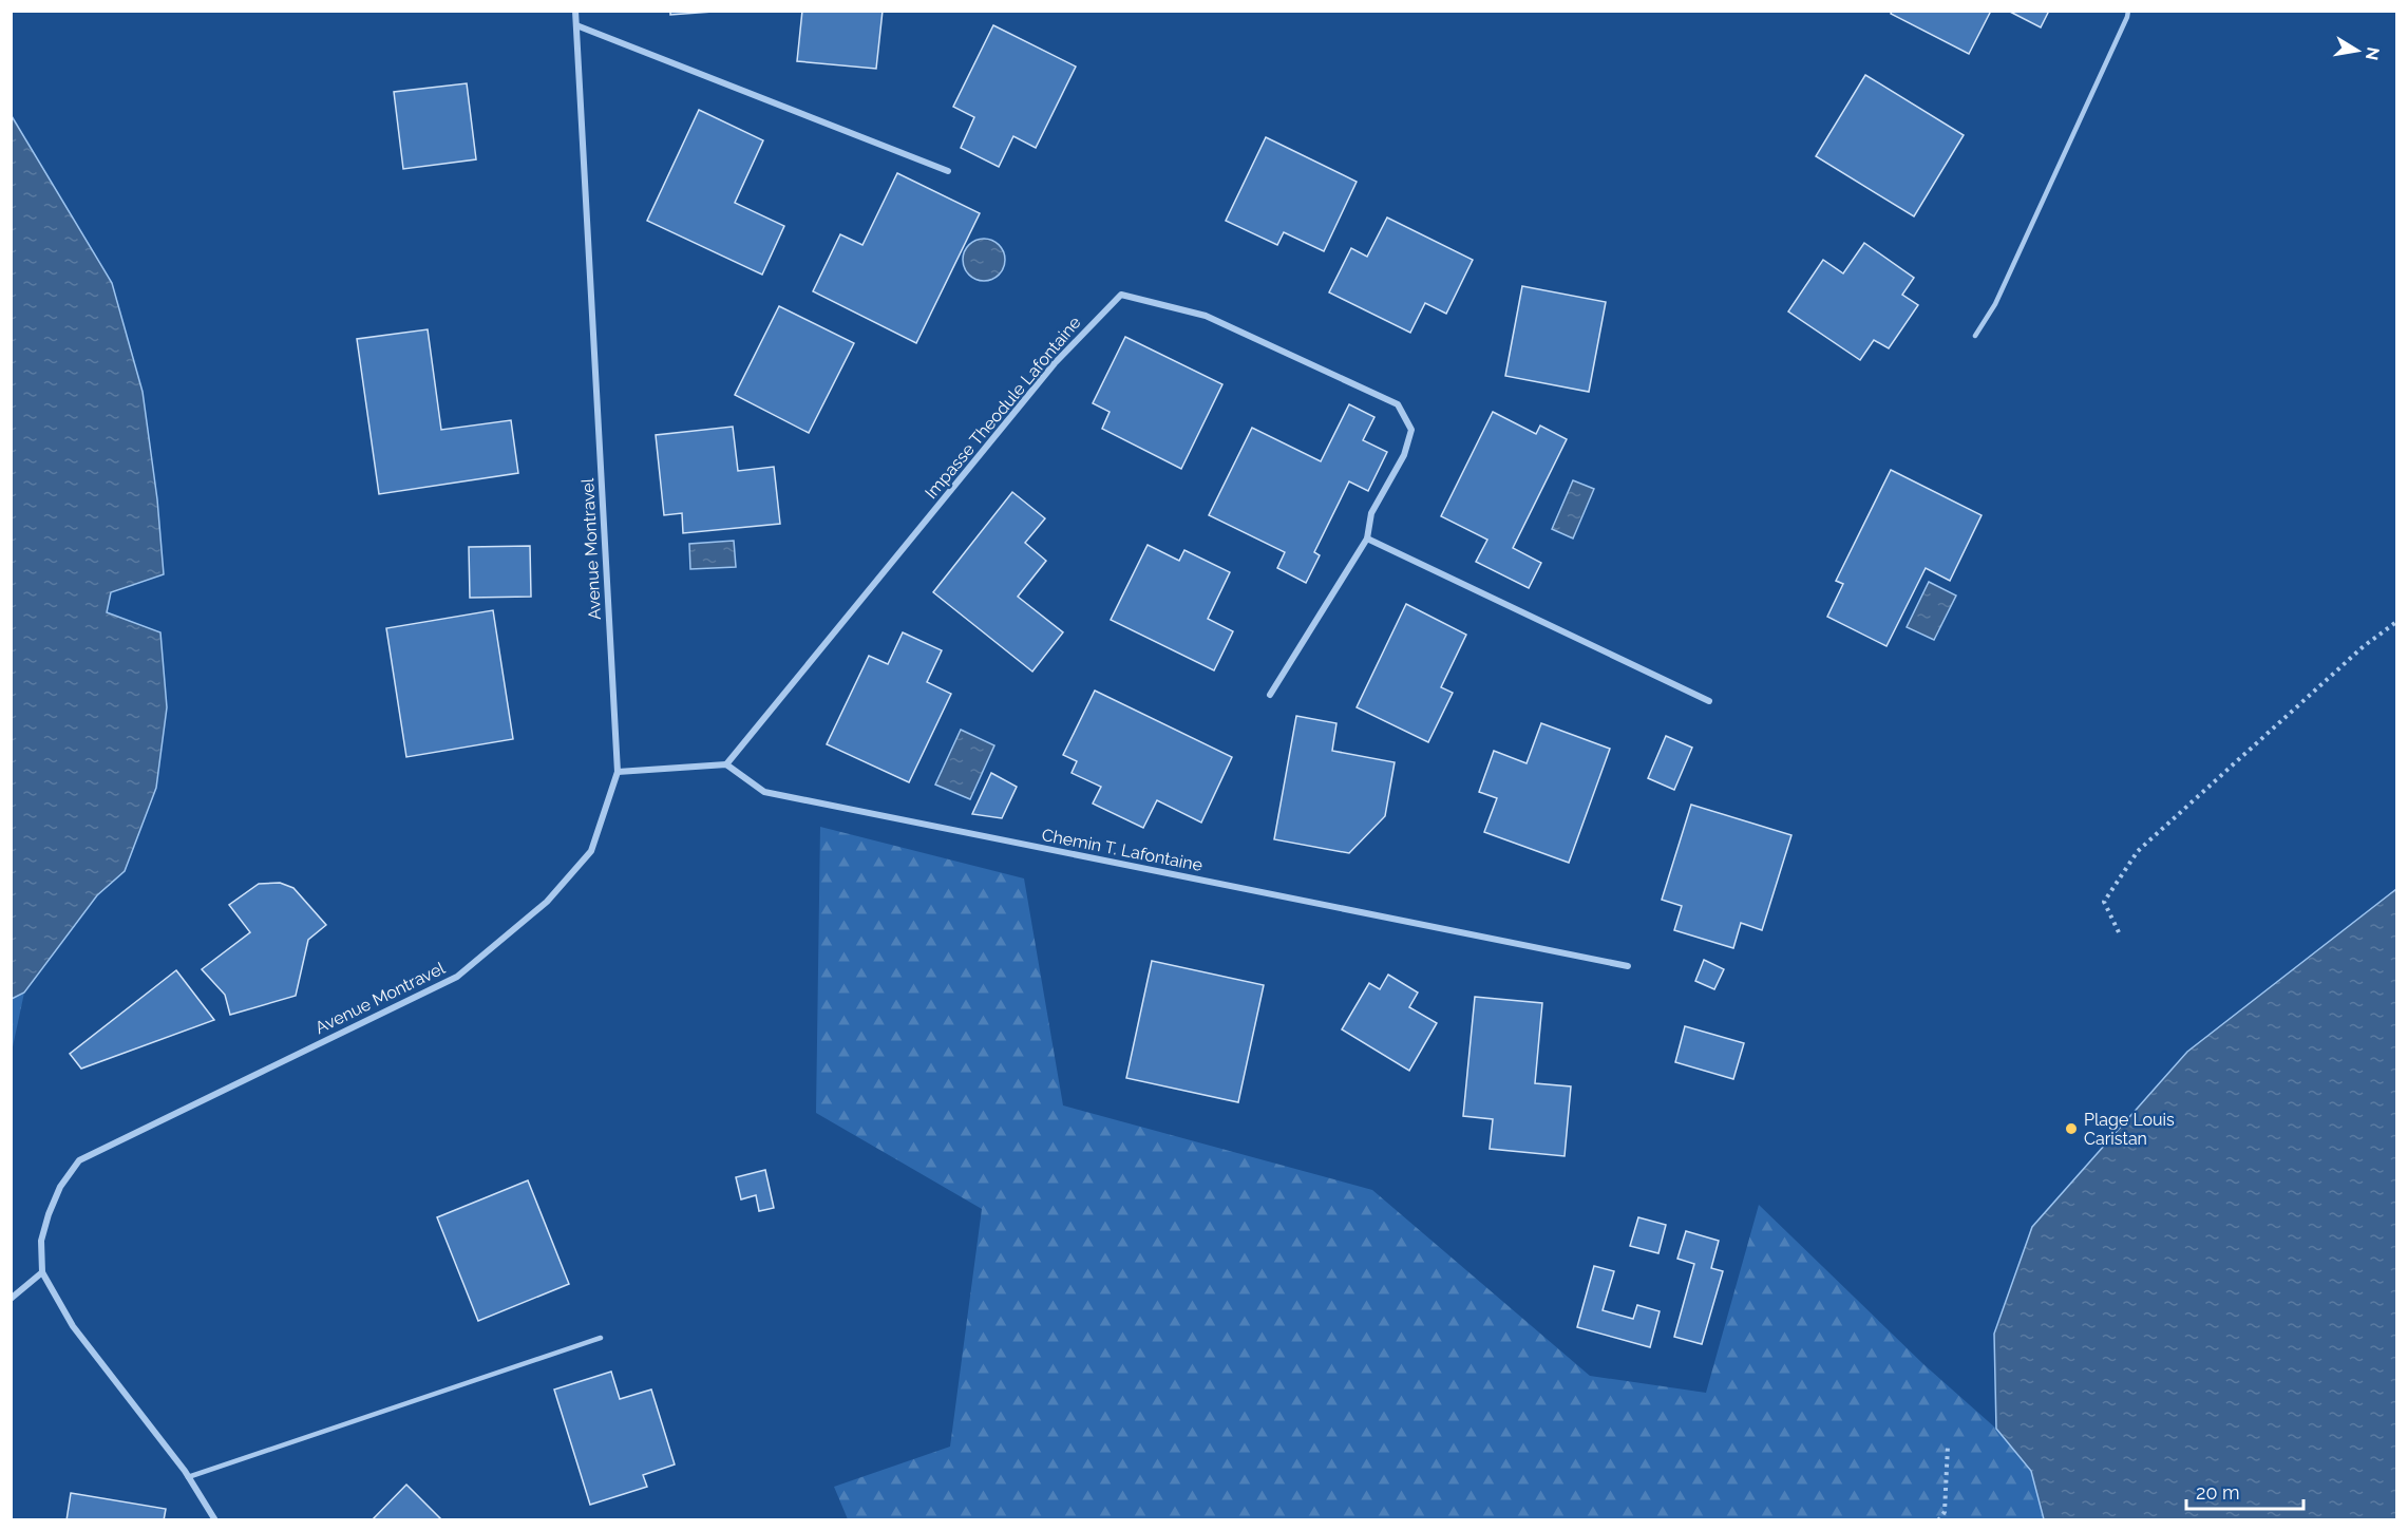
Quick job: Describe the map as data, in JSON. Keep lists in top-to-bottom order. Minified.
{"streets":{"street":["Impasse Theodule Lafontaine","Avenue Montravel","Chemin T. Lafontaine"]},"crossings":[["Impasse Theodule Lafontaine","Chemin T. Lafontaine"]],"places":["Plage Louis Caristan"],"scale_bar":"20 m","north":"right"}
